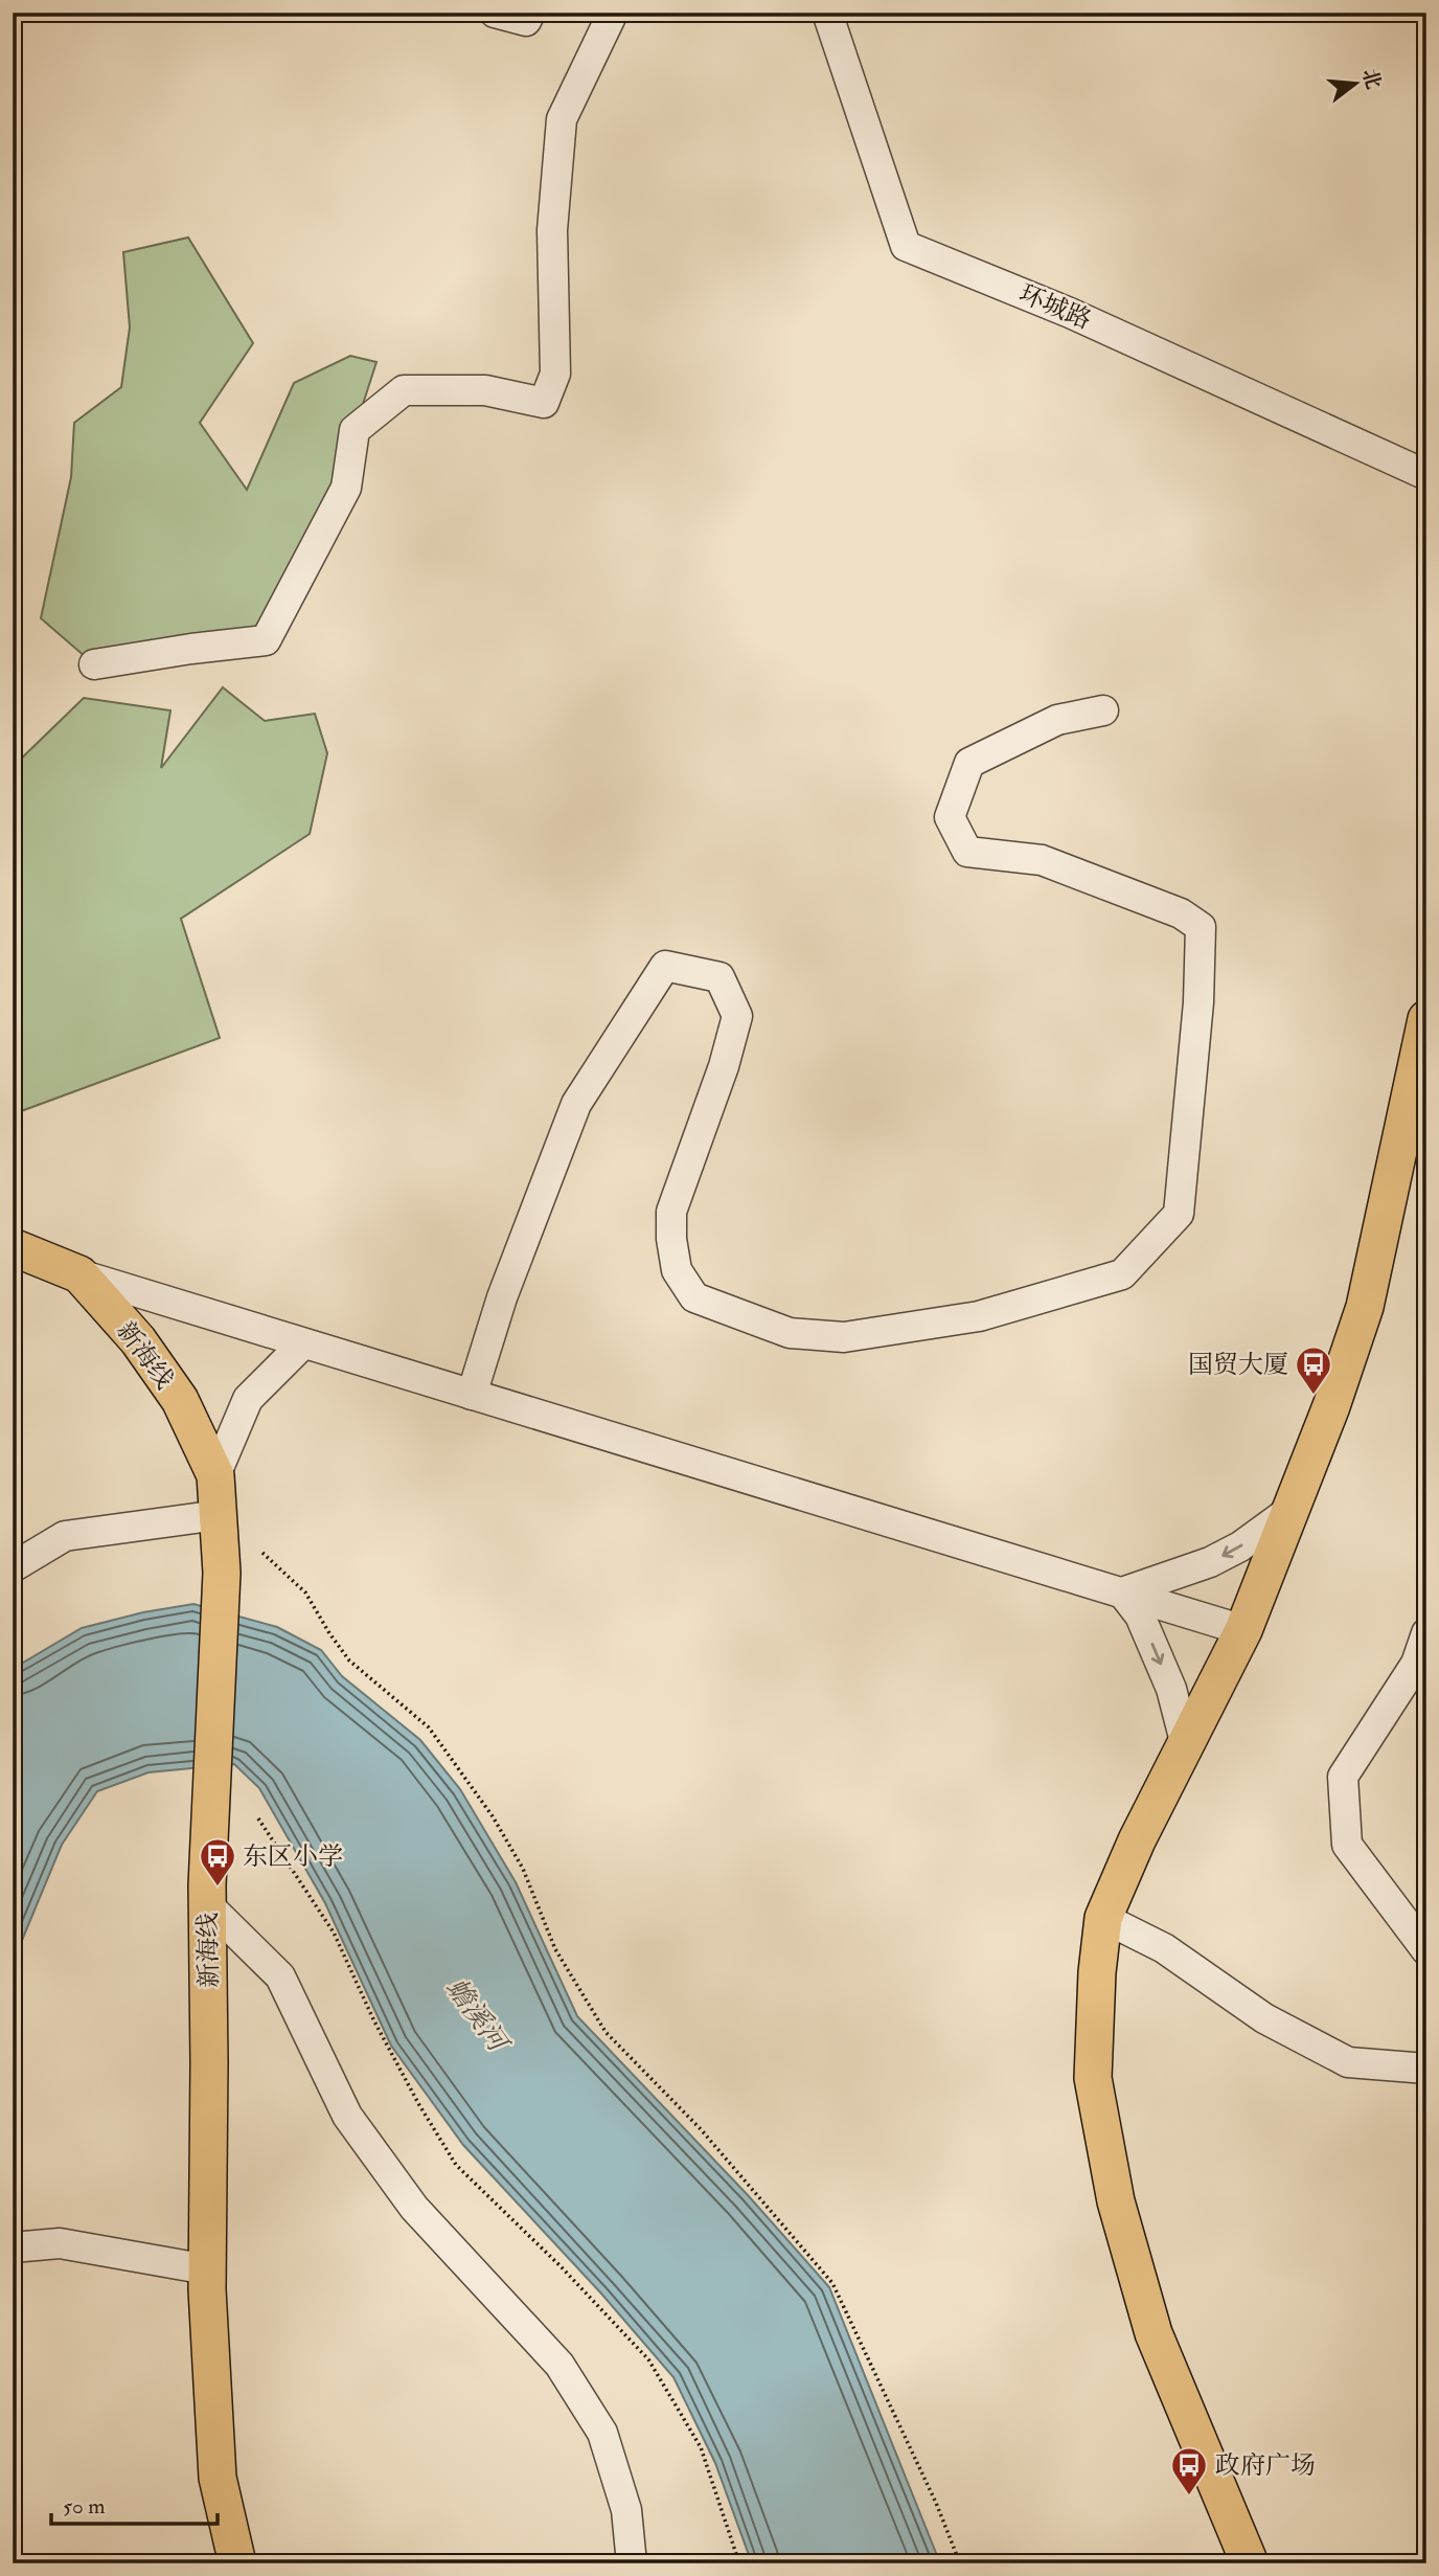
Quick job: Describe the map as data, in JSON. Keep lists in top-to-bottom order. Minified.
{"streets":{"main road":["新海线"],"street":["环城路"]},"water":["蟾溪河"],"places":{"bus stop":["国贸大厦","东区小学","政府广场"]},"scale_bar":"50 m","north":"right"}
